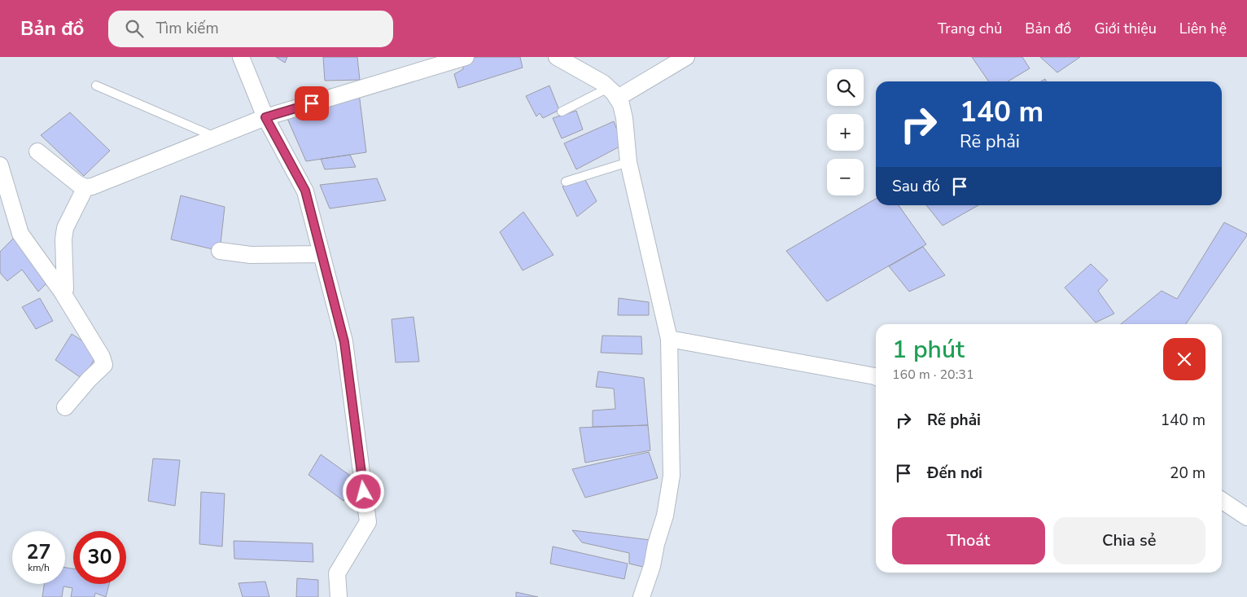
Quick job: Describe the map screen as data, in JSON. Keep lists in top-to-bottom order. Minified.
{"page":{"header":"Bản đồ","search":"Tìm kiếm","nav":["Trang chủ","Bản đồ","Giới thiệu","Liên hệ"],"map_buttons":["+","−"],"turn":["140 m","Rẽ phải"],"then":"Sau đó","heading":["1 phút","160 m · 20:31"],"list":[{"name":"Rẽ phải","value":"140 m"},{"name":"Đến nơi","value":"20 m"}],"buttons":["Thoát","Chia sẻ"],"speed":"27 km/h","limit":"30"}}
